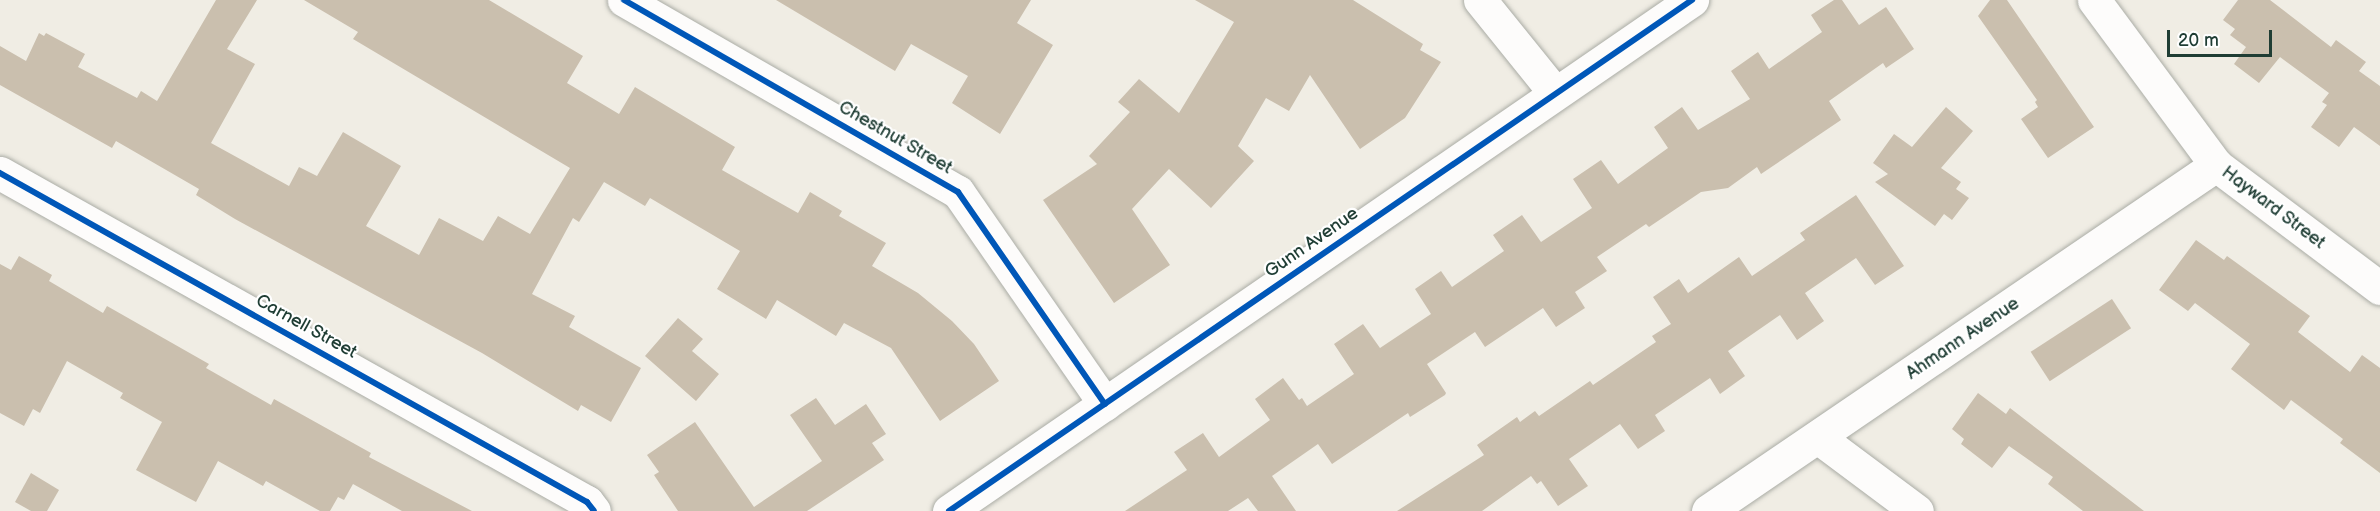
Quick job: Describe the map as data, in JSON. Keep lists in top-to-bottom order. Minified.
{"streets":{"street":["Chestnut Street","Hayward Street","Gunn Avenue","Carnell Street","Ahmann Avenue"]},"crossings":[["Chestnut Street","Gunn Avenue"],["Hayward Street","Ahmann Avenue"]],"scale_bar":"20 m"}
